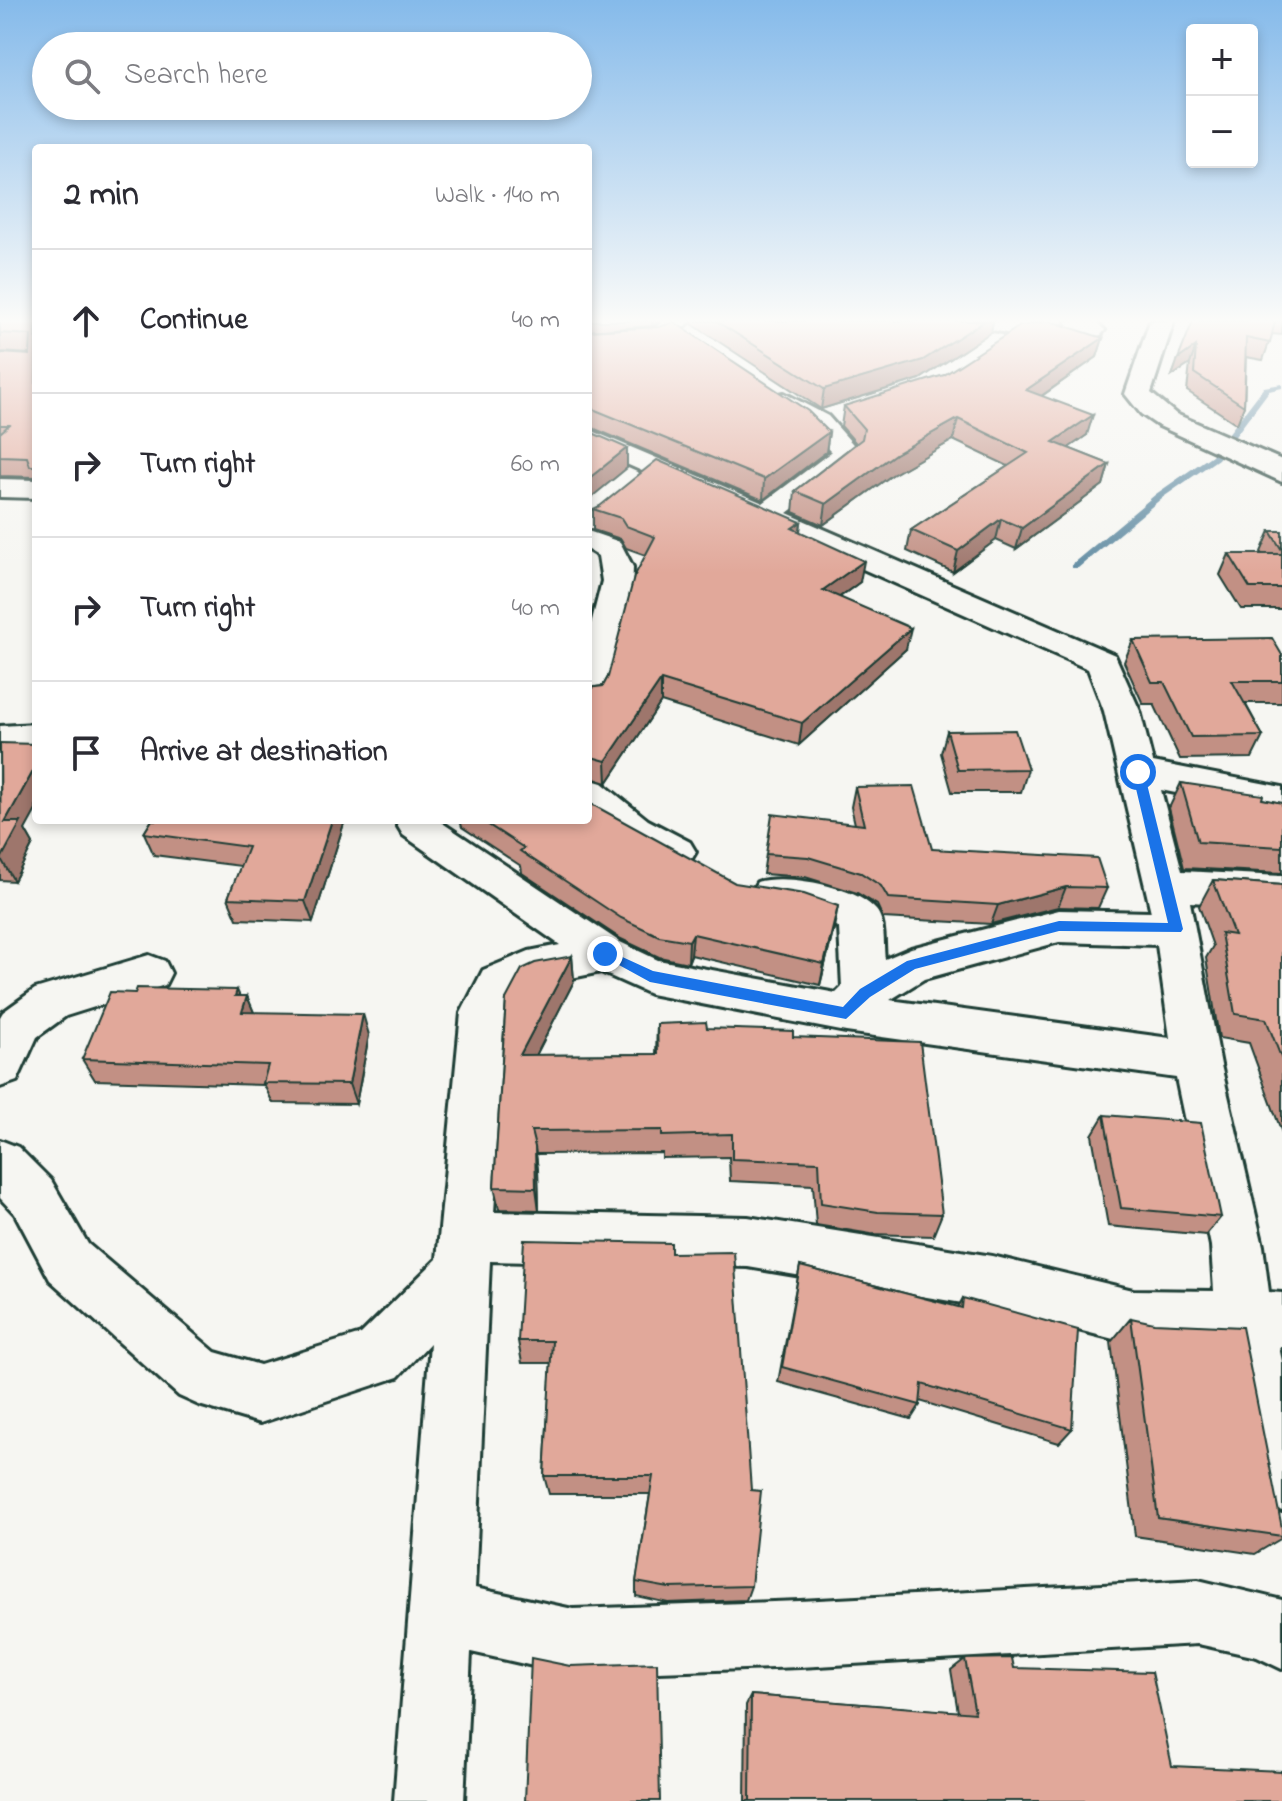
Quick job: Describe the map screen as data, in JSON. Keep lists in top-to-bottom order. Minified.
{"page":{"map_buttons":["+","−"],"search":"Search here","heading":["2 min","Walk · 140 m"],"list":[["Continue","40 m"],["Turn right","60 m"],["Turn right","40 m"],"Arrive at destination"]}}
